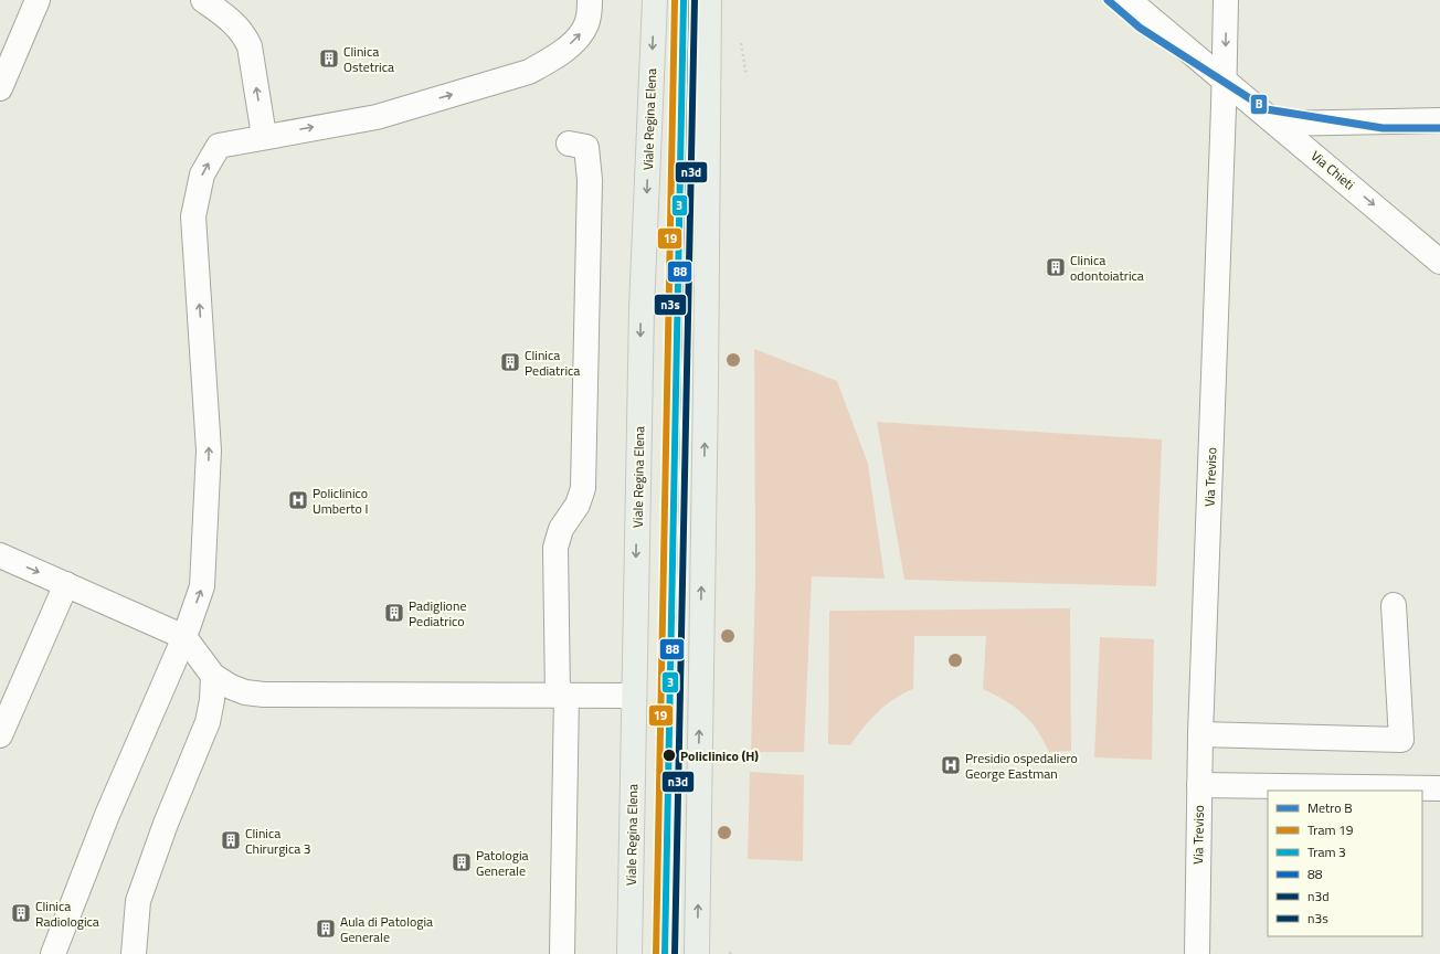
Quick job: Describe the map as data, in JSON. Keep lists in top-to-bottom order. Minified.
{"streets":{"main road":["Viale Regina Elena"],"street":["Via Chieti","Via Treviso"]},"crossings":[["Via Chieti","Via Treviso"]],"one_way":["Via Chieti"],"places":{"building":["Clinica Ostetrica","Clinica odontoiatrica","Clinica Pediatrica","Padiglione Pediatrico","Clinica Chirurgica 3","Patologia Generale","Clinica Radiologica","Aula di Patologia Generale"],"hospital":["Policlinico Umberto I","Presidio ospedaliero George Eastman"],"other":["Policlinico (H)"]},"lines":["metro line B","tram line 19","tram line 3","transit line 88","transit line n3d","transit line n3s"],"legend":["Metro B","Tram 19","Tram 3","88","n3d","n3s"]}
